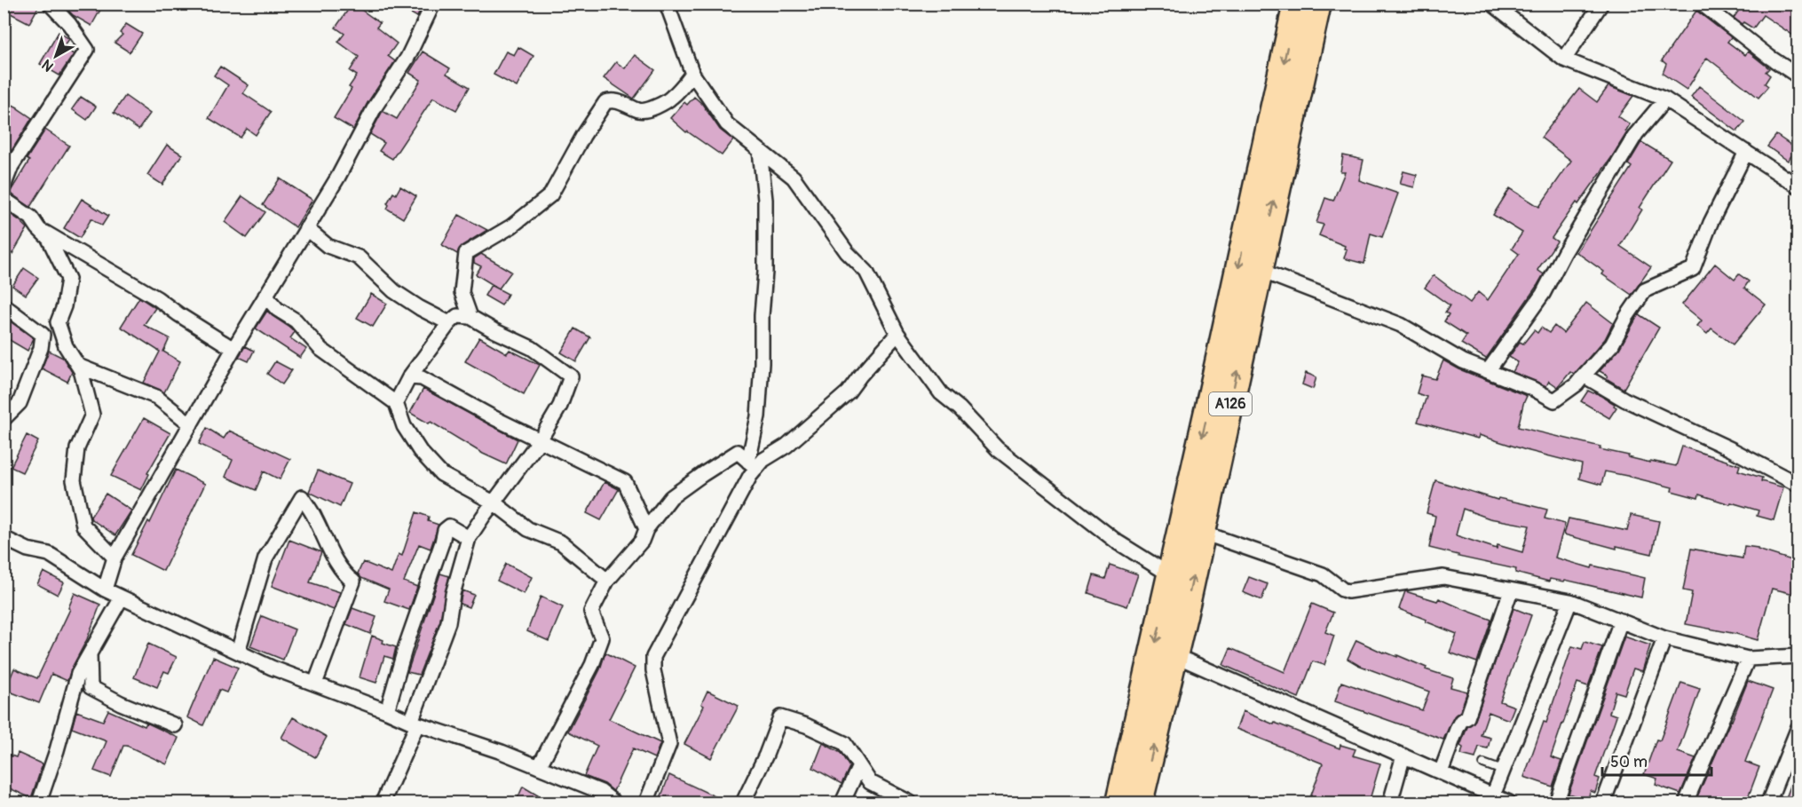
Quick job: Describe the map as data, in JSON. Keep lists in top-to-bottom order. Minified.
{"streets":{"highway":["A126"]},"scale_bar":"50 m","north":"bottom left"}
